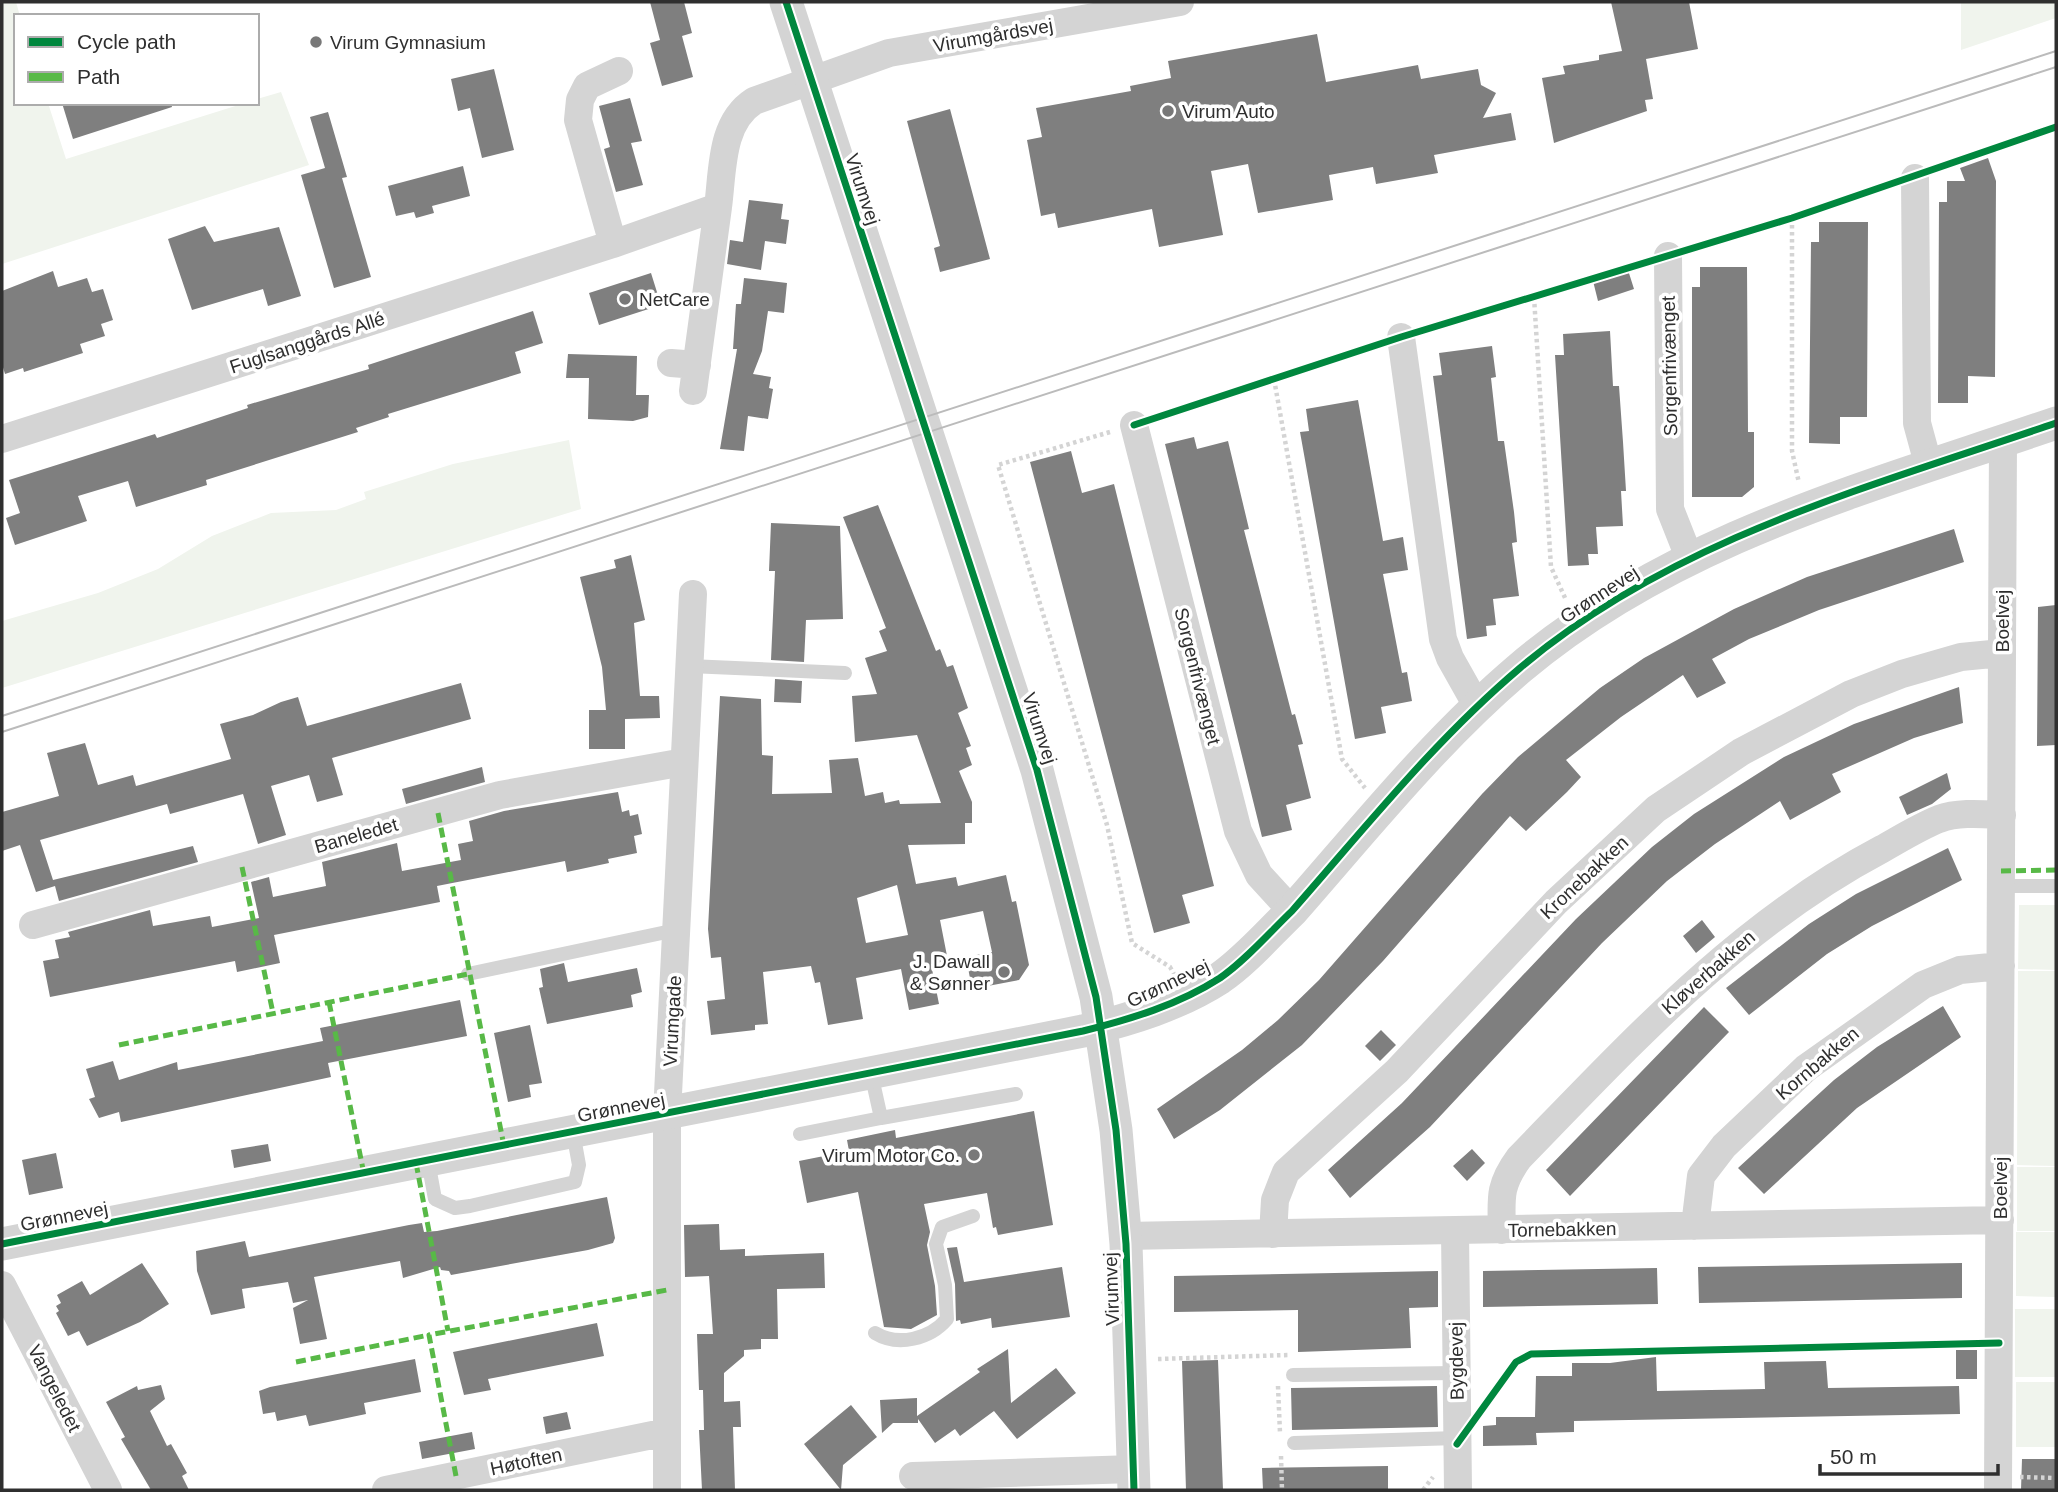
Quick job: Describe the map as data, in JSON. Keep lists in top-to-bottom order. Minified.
{"streets":{"street":["Virumgårdsvej","Virumvej","Fuglsanggårds Allé","Sorgenfrivænget","Grønnevej","Boelvej","Baneledet","Kronebakken","Kløverbakken","Virumgade","Kornbakken","Tornebakken","Bygdevej","Vangeledet","Høtoften"]},"crossings":[["Virumgårdsvej","Virumvej"],["Virumvej","Grønnevej"],["Virumvej","Tornebakken"],["Sorgenfrivænget","Grønnevej"],["Grønnevej","Boelvej"],["Grønnevej","Virumgade"],["Boelvej","Kronebakken"],["Boelvej","Kløverbakken"],["Boelvej","Kornbakken"],["Boelvej","Tornebakken"],["Baneledet","Virumgade"],["Kronebakken","Tornebakken"],["Kløverbakken","Tornebakken"],["Virumgade","Høtoften"],["Kornbakken","Tornebakken"],["Tornebakken","Bygdevej"]],"places":["Virum Gymnasium","Virum Auto","NetCare","J. Dawall & Sønner","Virum Motor Co."],"legend":["Cycle path","Path"],"scale_bar":"50 m"}
